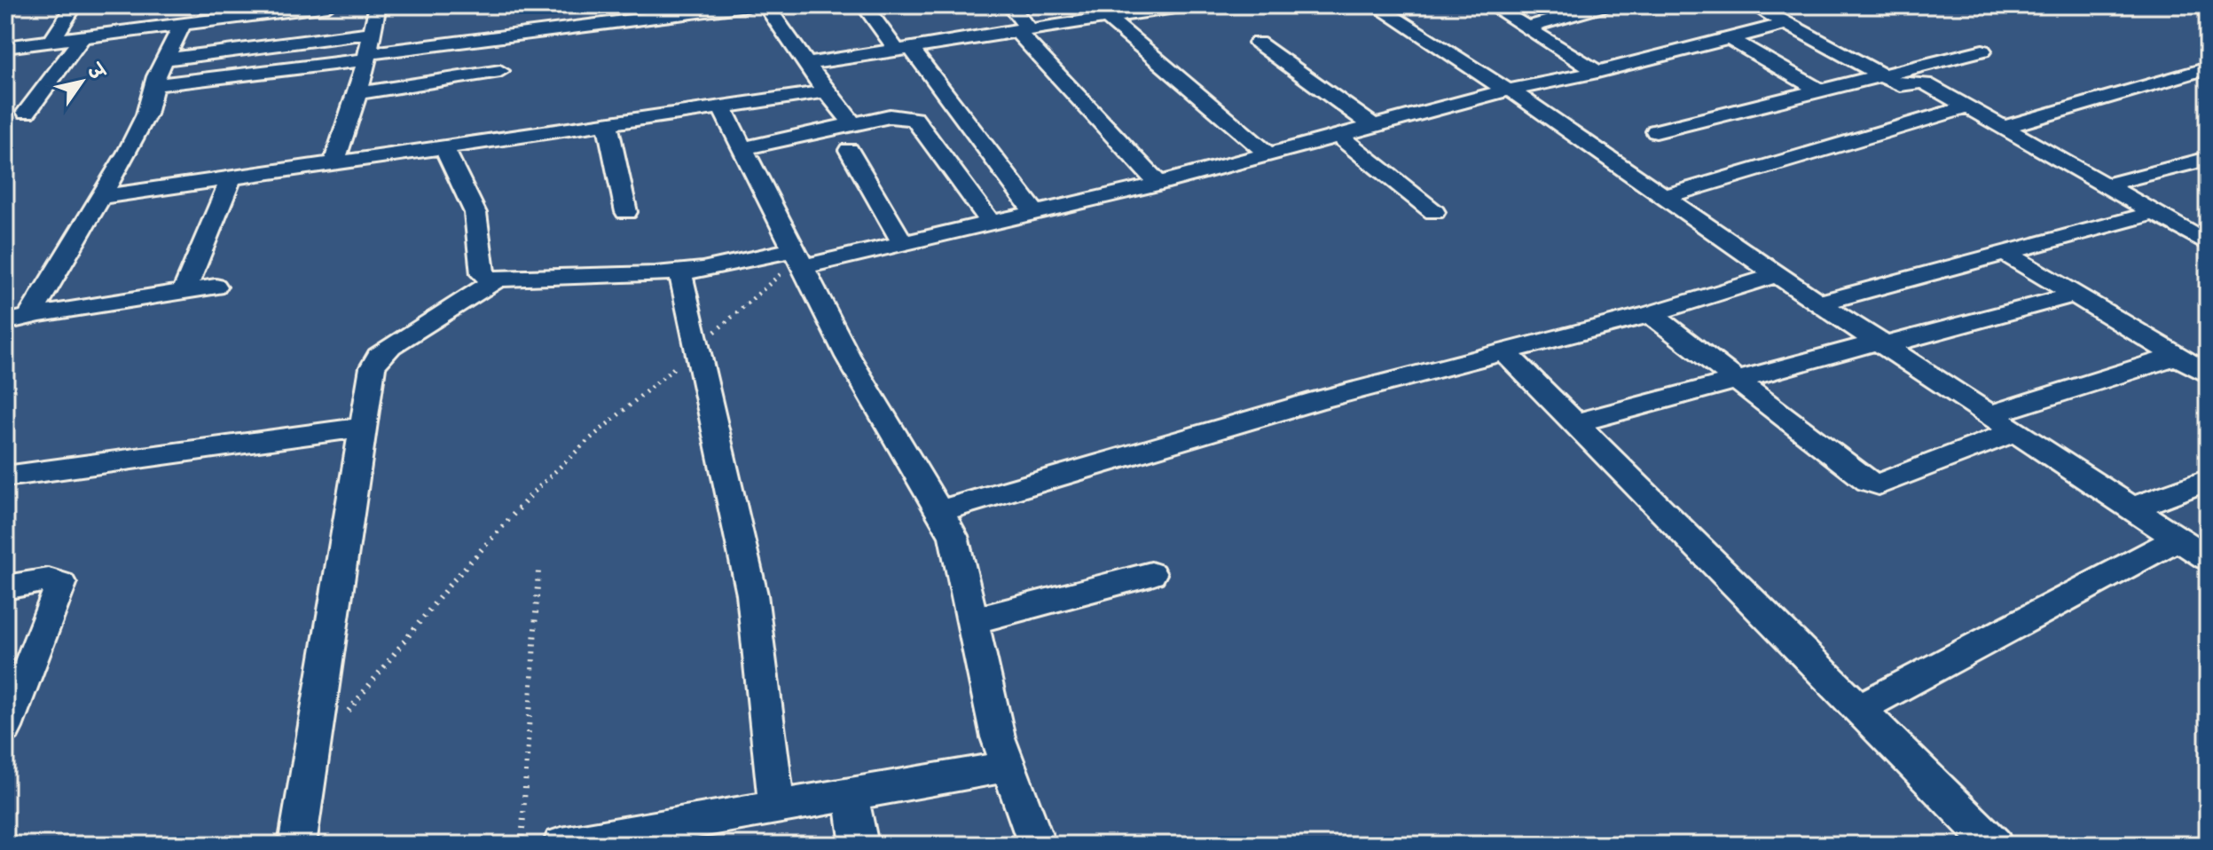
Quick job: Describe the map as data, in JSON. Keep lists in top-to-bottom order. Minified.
{"north":"top right"}
